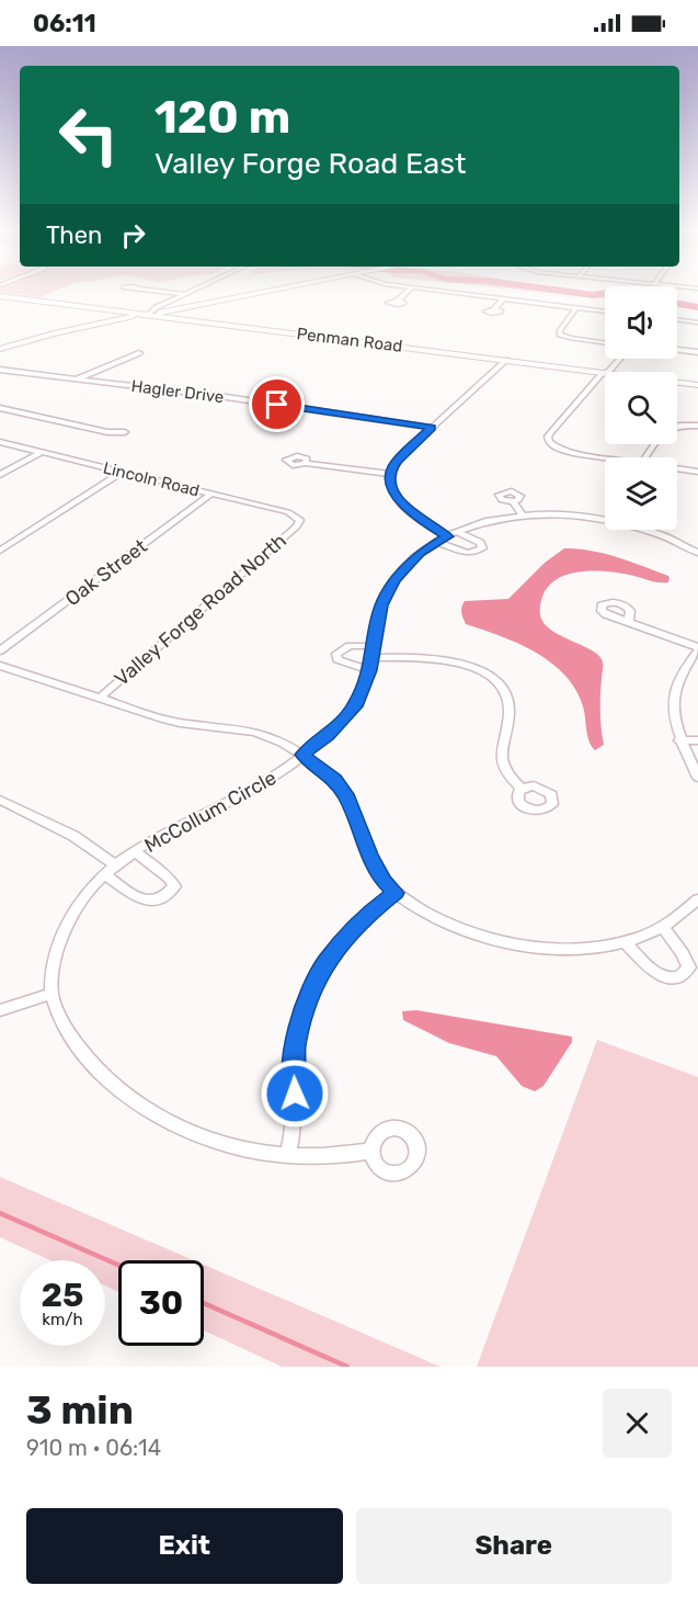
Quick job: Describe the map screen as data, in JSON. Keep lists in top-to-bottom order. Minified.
{"streets":{"street":["Penman Road","Hagler Drive","Lincoln Road","Oak Street","Valley Forge Road North","McCollum Circle"]},"crossings":[["Lincoln Road","Oak Street"],["Lincoln Road","Valley Forge Road North"]],"page":{"status":"06:11","turn":["120 m","Valley Forge Road East"],"then":"Then","speed":"25 km/h","limit":"30","heading":["3 min","910 m · 06:14"],"buttons":["Exit","Share"]}}
